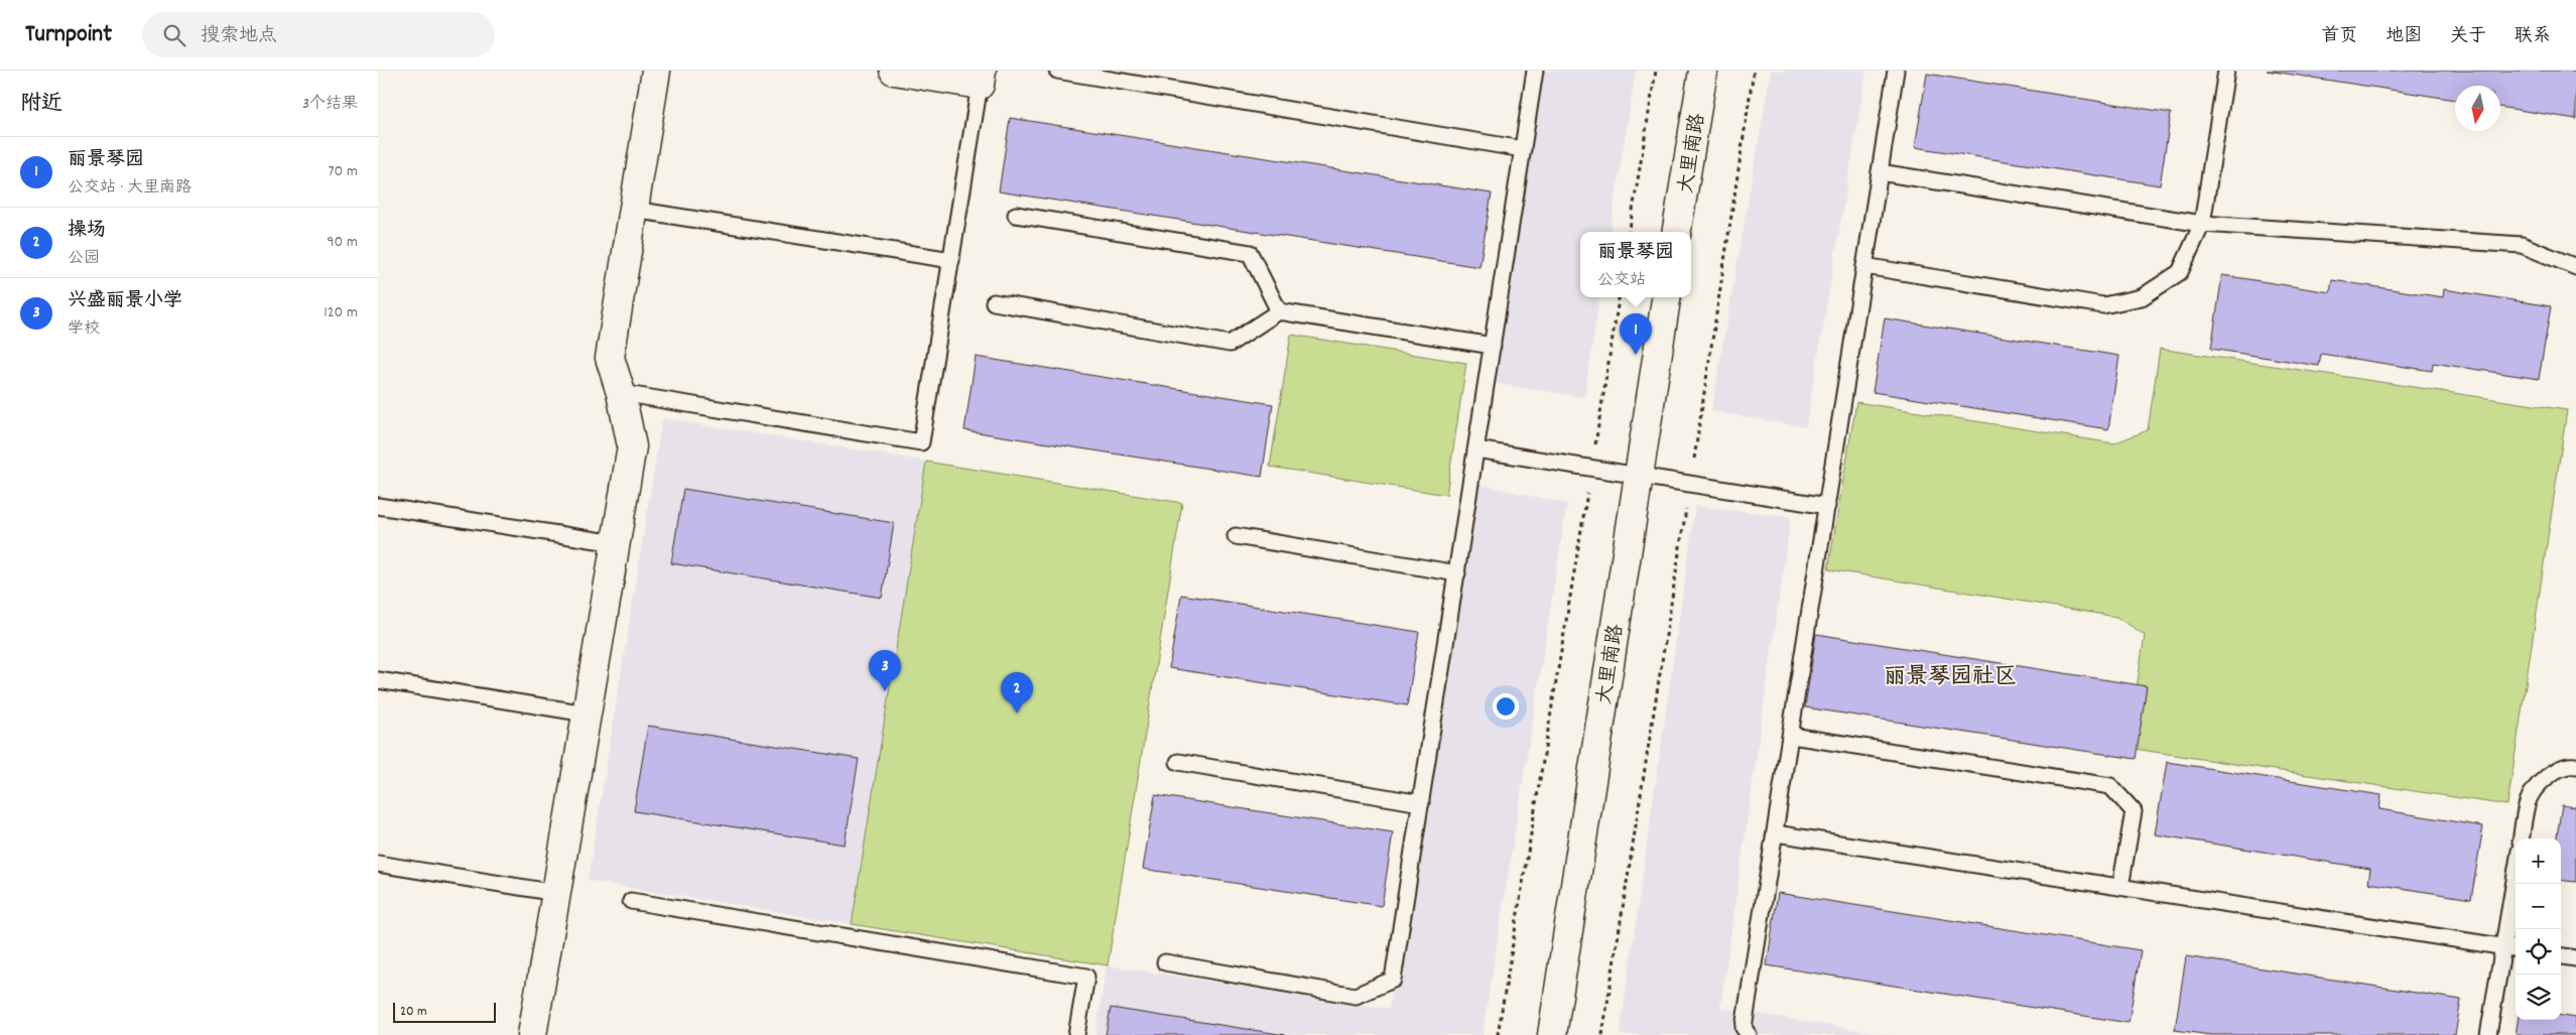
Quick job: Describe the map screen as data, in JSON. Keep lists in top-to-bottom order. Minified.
{"streets":{"street":["大里南路"]},"districts":["丽景琴园社区"],"scale_bar":"20 m","north":"bottom","page":{"header":"Turnpoint","search":"搜索地点","nav":["首页","地图","关于","联系"],"heading":["附近","3个结果"],"list":[{"mark":"1","name":"丽景琴园","note":"公交站 · 大里南路","value":"70 m"},{"mark":"2","name":"操场","note":"公园","value":"90 m"},{"mark":"3","name":"兴盛丽景小学","note":"学校","value":"120 m"}],"popup":["丽景琴园","公交站"],"pins":["1","3","2"],"map_buttons":["+","−"],"scale":"20 m"}}
